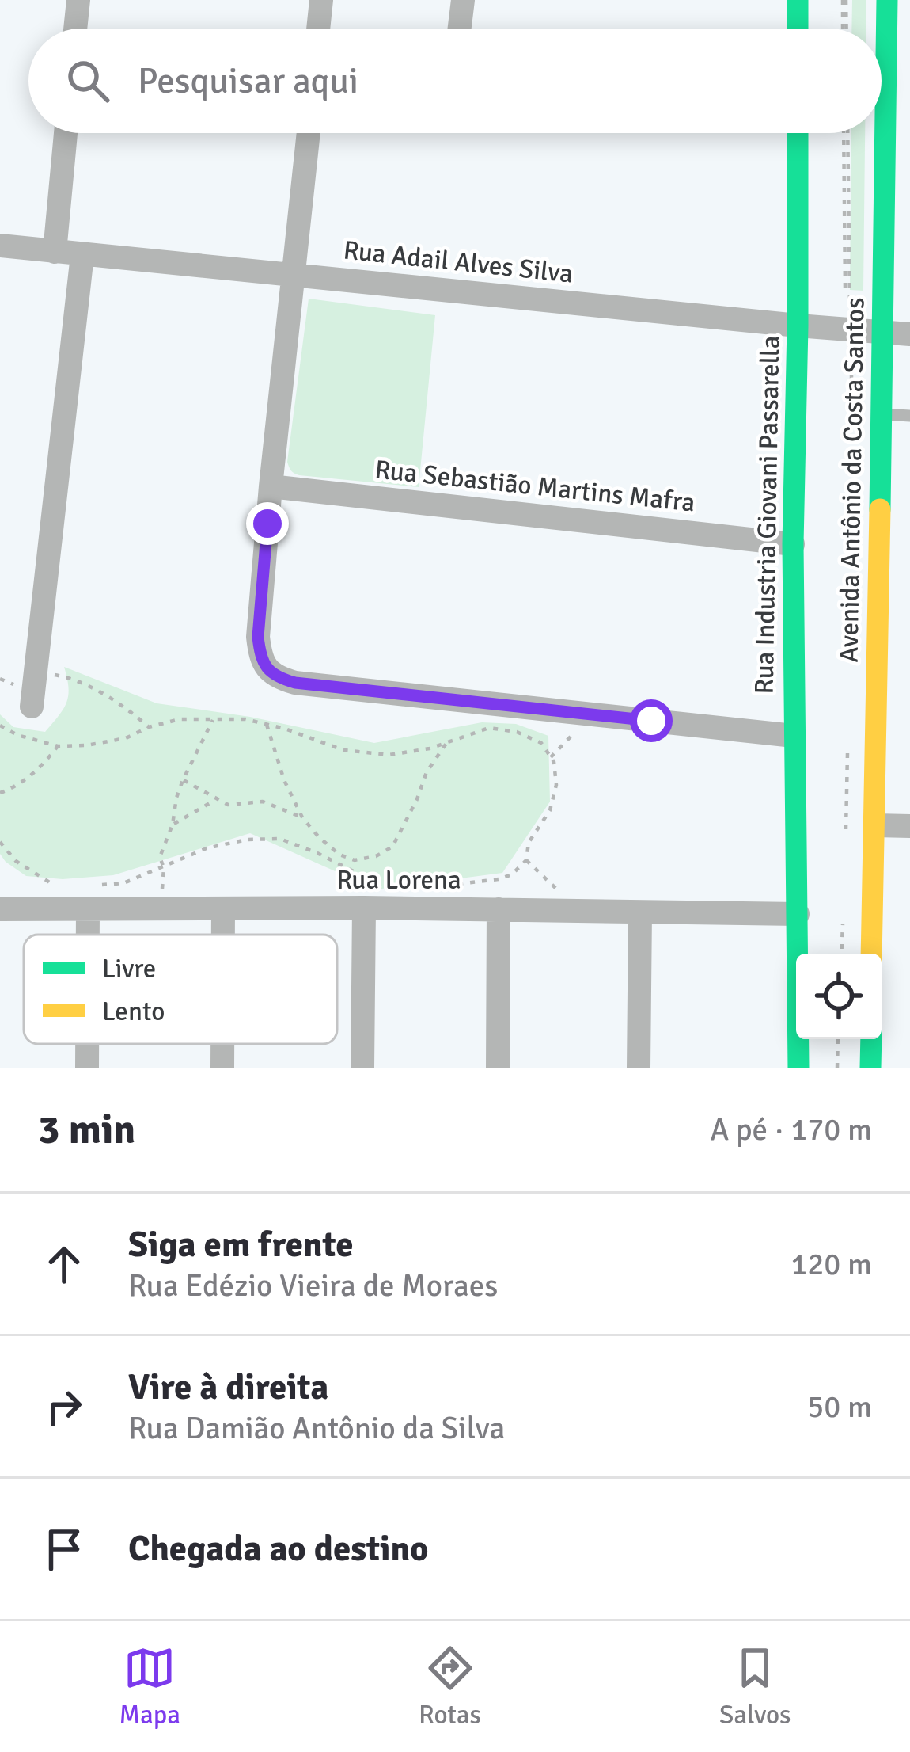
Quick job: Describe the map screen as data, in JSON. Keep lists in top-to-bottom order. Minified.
{"streets":{"street":["Rua Adail Alves Silva","Avenida Antônio da Costa Santos","Rua Sebastião Martins Mafra","Rua Industria Giovani Passarella","Rua Lorena"]},"crossings":[["Rua Adail Alves Silva","Avenida Antônio da Costa Santos"],["Rua Adail Alves Silva","Rua Industria Giovani Passarella"],["Rua Sebastião Martins Mafra","Rua Industria Giovani Passarella"],["Rua Industria Giovani Passarella","Rua Lorena"]],"legend":["Livre","Lento"],"page":{"search":"Pesquisar aqui","heading":["3 min","A pé · 170 m"],"list":[["Siga em frente","Rua Edézio Vieira de Moraes","120 m"],["Vire à direita","Rua Damião Antônio da Silva","50 m"],"Chegada ao destino"],"nav":["Mapa","Rotas","Salvos"]}}
